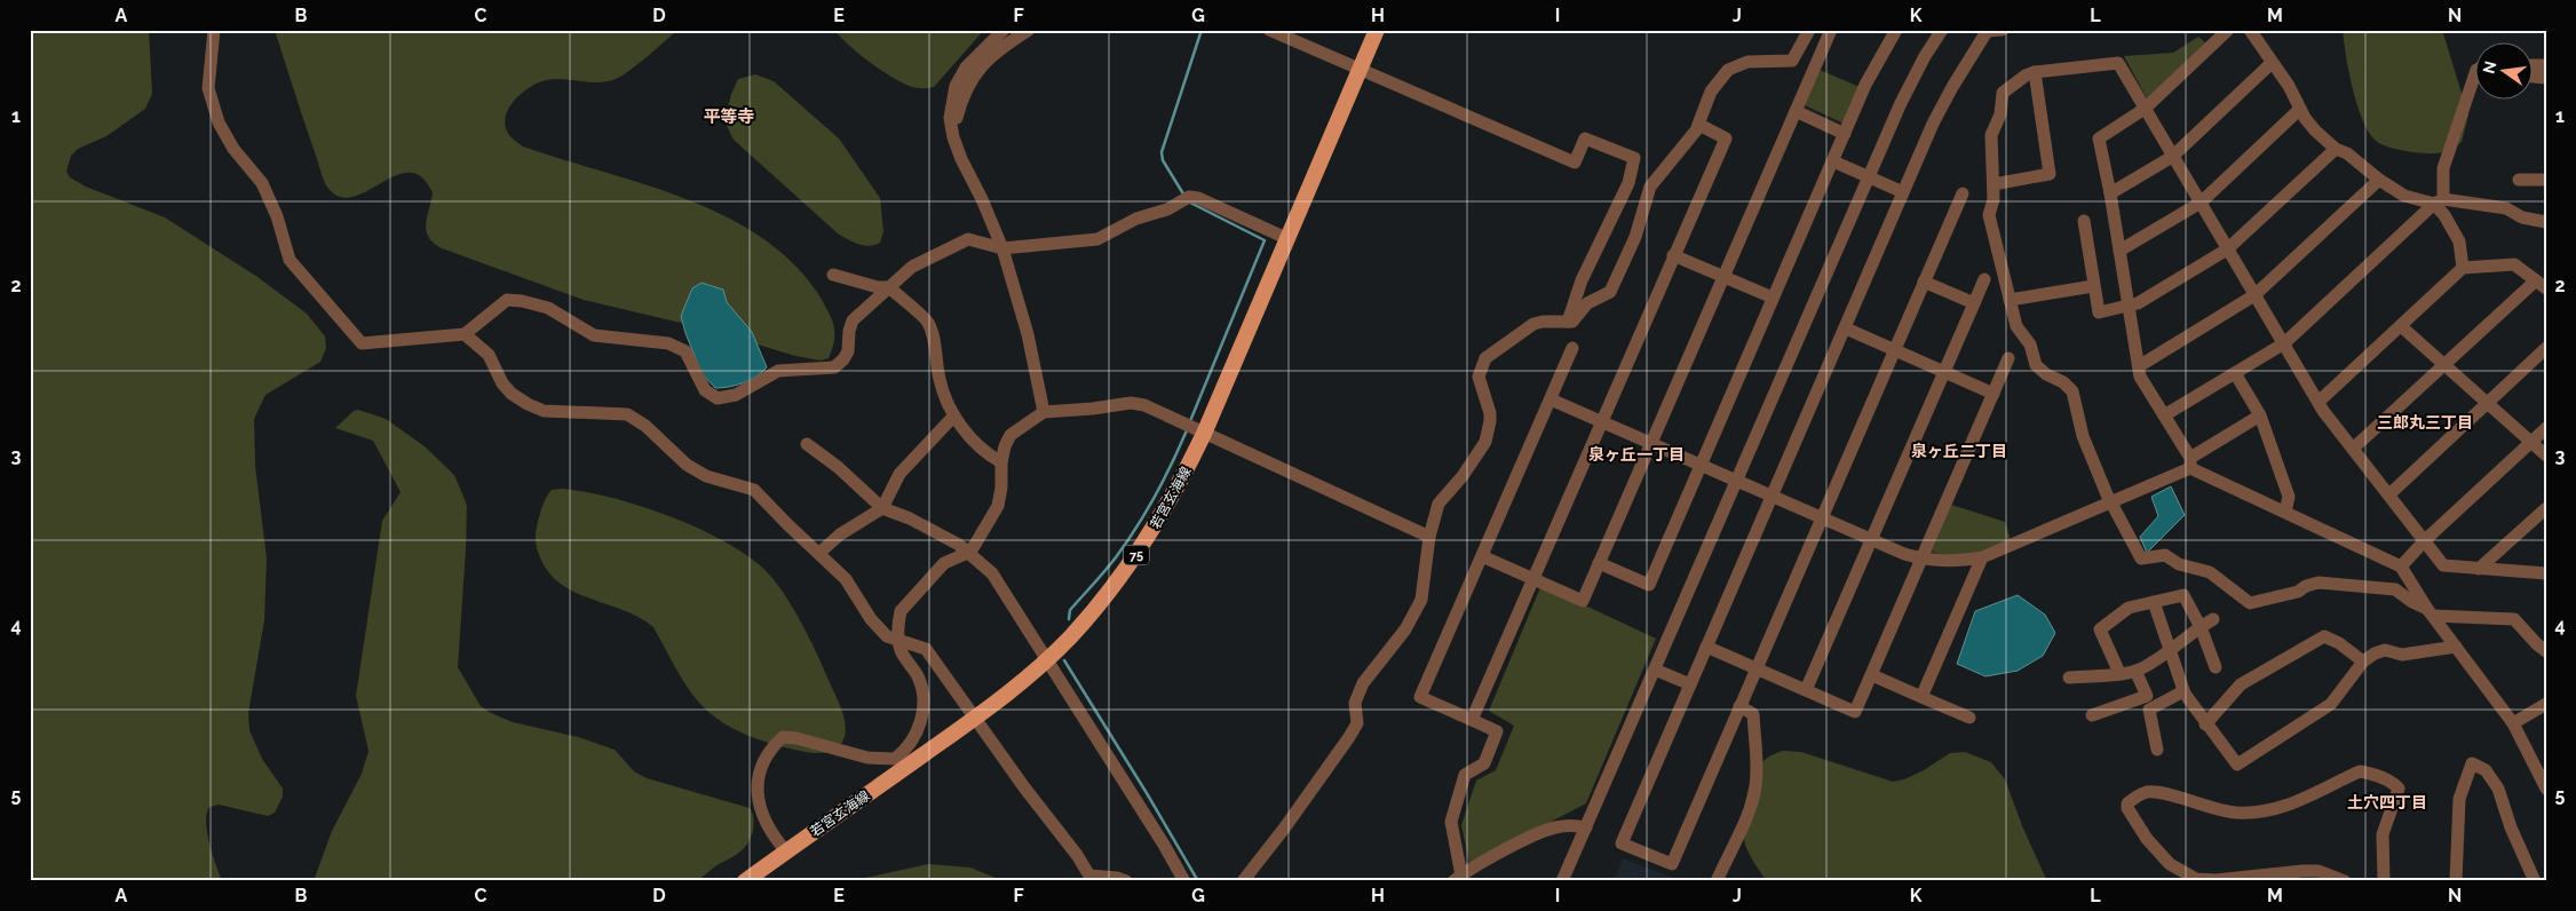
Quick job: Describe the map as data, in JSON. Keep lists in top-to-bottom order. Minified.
{"streets":{"main road":["若宮玄海線","75"]},"districts":["平等寺","三郎丸三丁目","泉ヶ丘二丁目","泉ヶ丘一丁目","土穴四丁目"],"north":"left","grid":{"columns":["A","B","C","D","E","F","G","H","I","J","K","L","M","N"],"rows":["1","2","3","4","5"]}}
